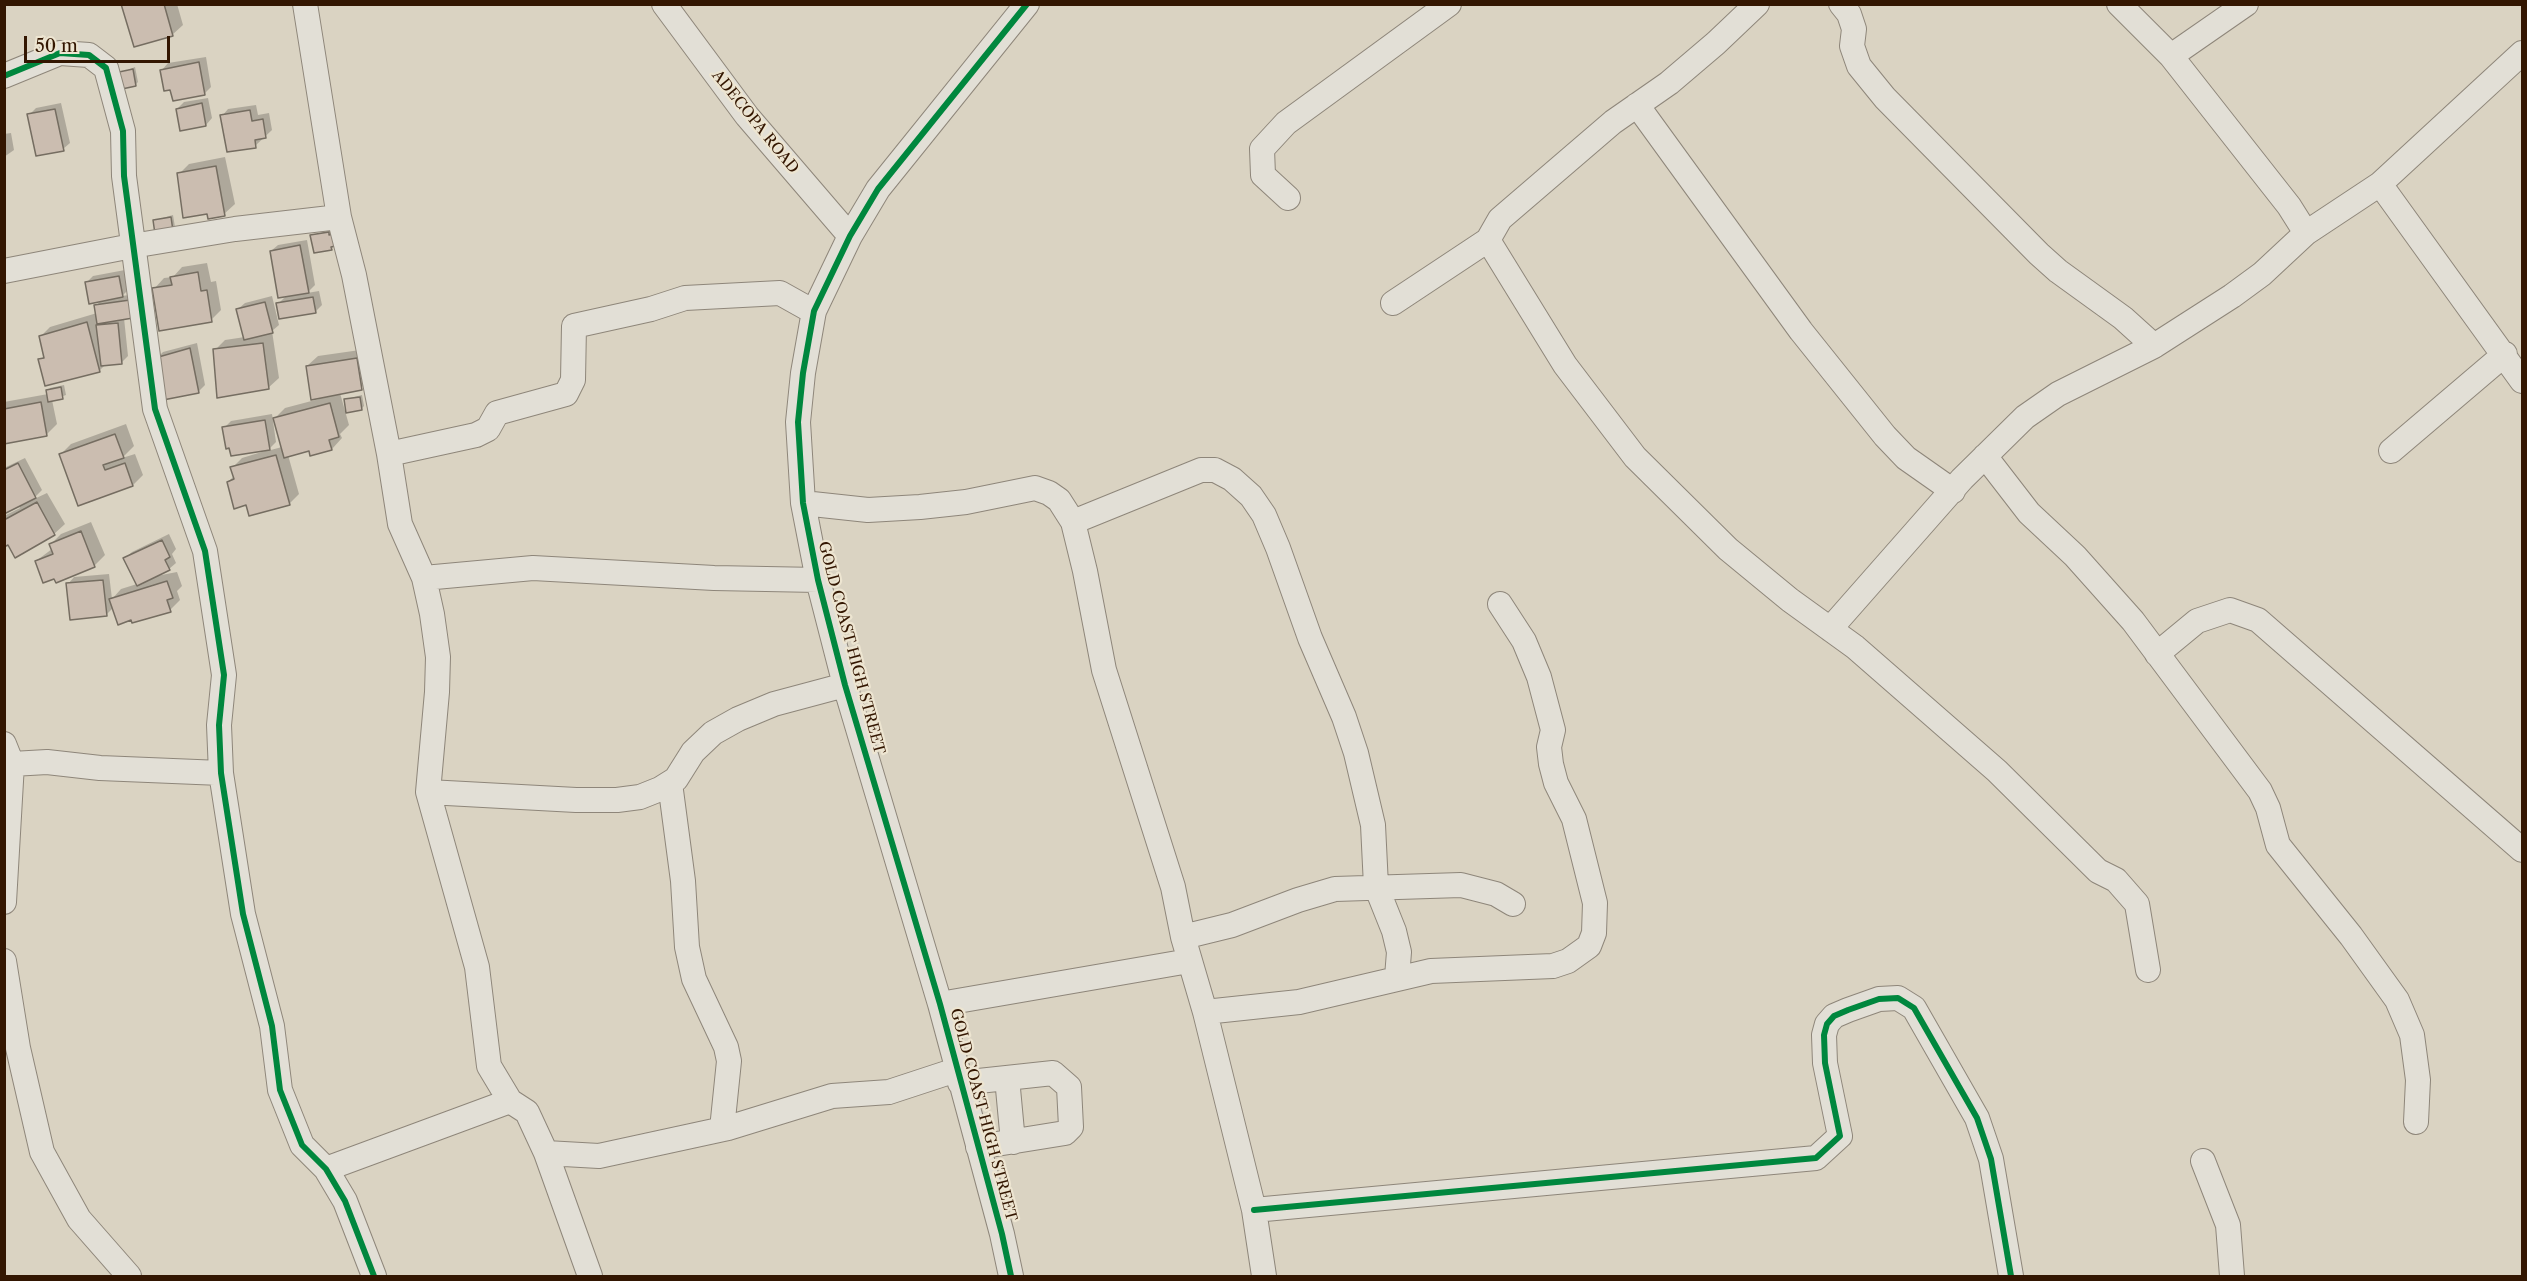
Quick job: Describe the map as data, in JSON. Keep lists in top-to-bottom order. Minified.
{"streets":{"street":["ADECOPA ROAD","GOLD COAST HIGH STREET"]},"crossings":[["ADECOPA ROAD","GOLD COAST HIGH STREET"]],"scale_bar":"50 m"}
